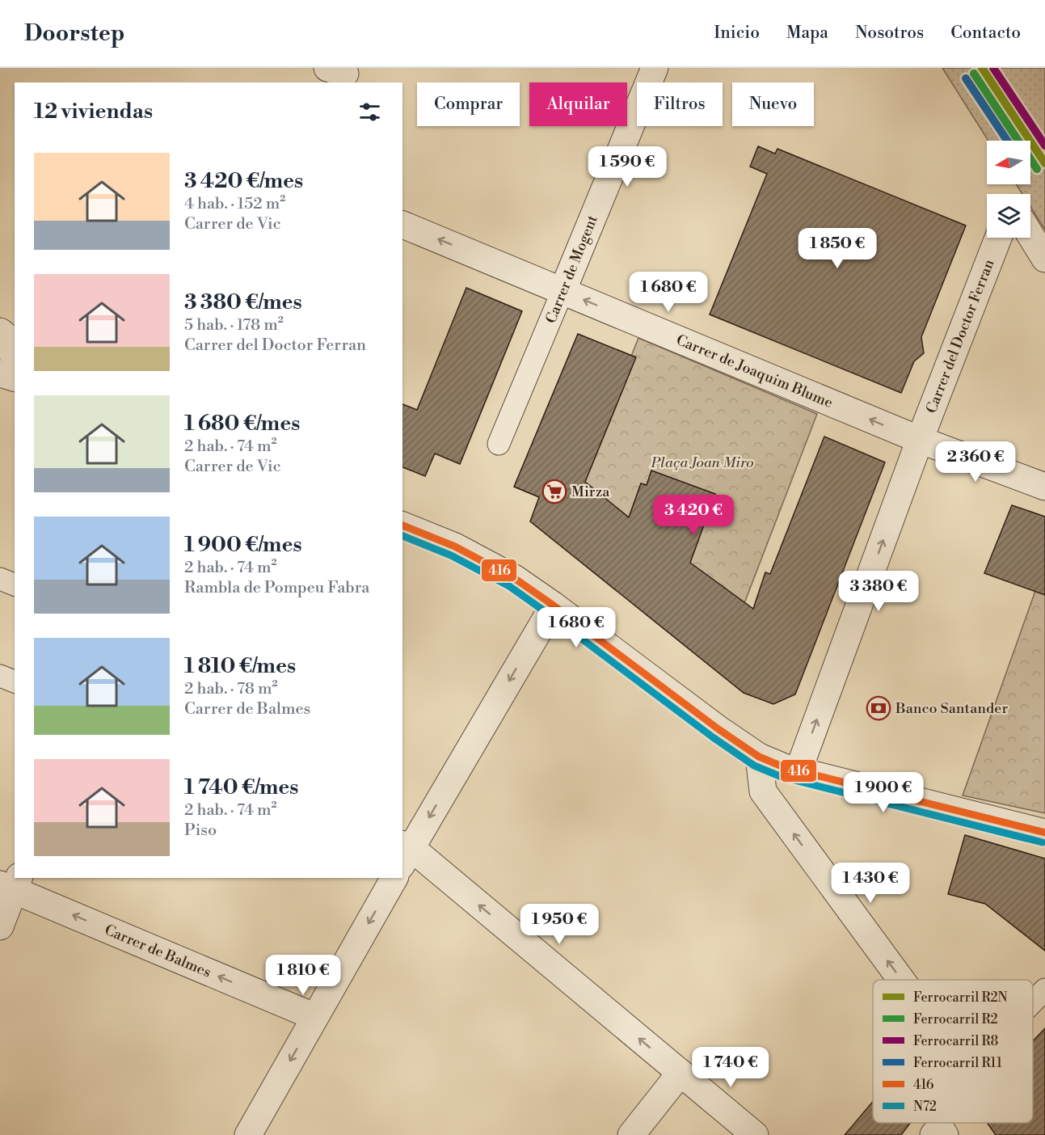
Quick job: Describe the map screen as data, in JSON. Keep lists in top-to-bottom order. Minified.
{"streets":{"street":["Carrer de Mogent","Carrer del Doctor Ferran","Carrer de Joaquim Blume","Carrer de Balmes"]},"crossings":[["Carrer de Mogent","Carrer de Joaquim Blume"],["Carrer del Doctor Ferran","Carrer de Joaquim Blume"]],"one_way":["Carrer del Doctor Ferran","Carrer de Joaquim Blume","Carrer de Balmes"],"parks":["Plaça Joan Miro"],"places":{"supermarket":["Mirza"],"bank":["Banco Santander"]},"lines":["rail line R2N","rail line R8","rail line R2","rail line R11","transit line 416","transit line N72"],"legend":["Ferrocarril R2N","Ferrocarril R2","Ferrocarril R8","Ferrocarril R11","416","N72"],"north":"left","page":{"header":"Doorstep","nav":["Inicio","Mapa","Nosotros","Contacto"],"chip":["Comprar","Alquilar","Filtros","Nuevo"],"heading":"12 viviendas","list":[{"name":"3 420 €/mes","note":"4 hab. · 152 m² · Carrer de Vic"},{"name":"3 380 €/mes","note":"5 hab. · 178 m² · Carrer del Doctor Ferran"},{"name":"1 680 €/mes","note":"2 hab. · 74 m² · Carrer de Vic"},{"name":"1 900 €/mes","note":"2 hab. · 74 m² · Rambla de Pompeu Fabra"},{"name":"1 810 €/mes","note":"2 hab. · 78 m² · Carrer de Balmes"},{"name":"1 740 €/mes","note":"2 hab. · 74 m² · Piso"}],"price":["1 590 €","1 850 €","1 680 €","2 360 €","3 420 €","3 380 €","1 680 €","1 900 €","1 430 €","1 950 €","1 810 €","1 740 €"]}}
